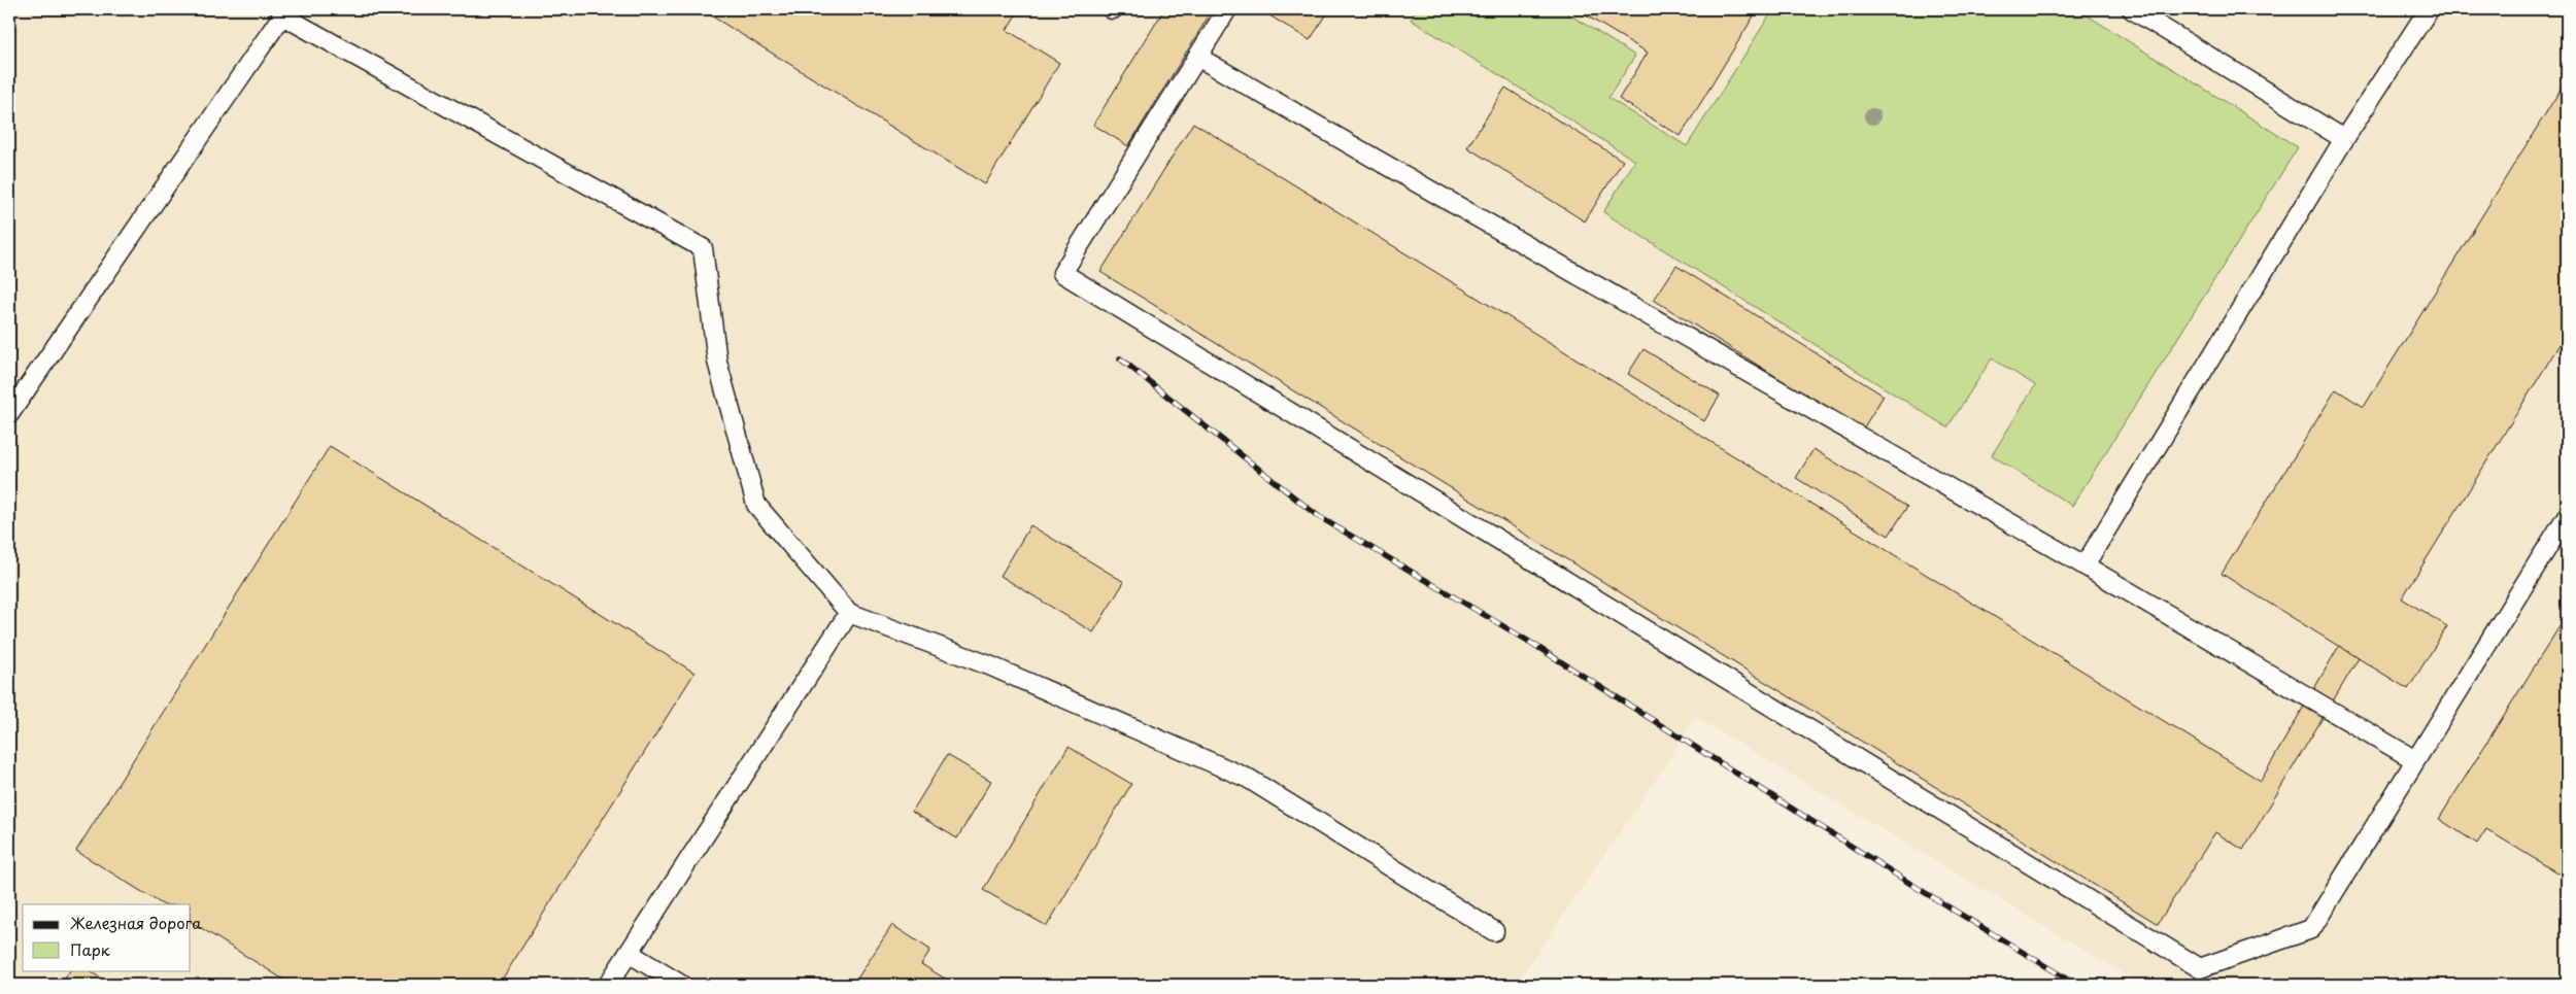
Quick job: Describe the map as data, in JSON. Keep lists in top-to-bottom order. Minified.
{"legend":["Железная дорога","Парк"]}
